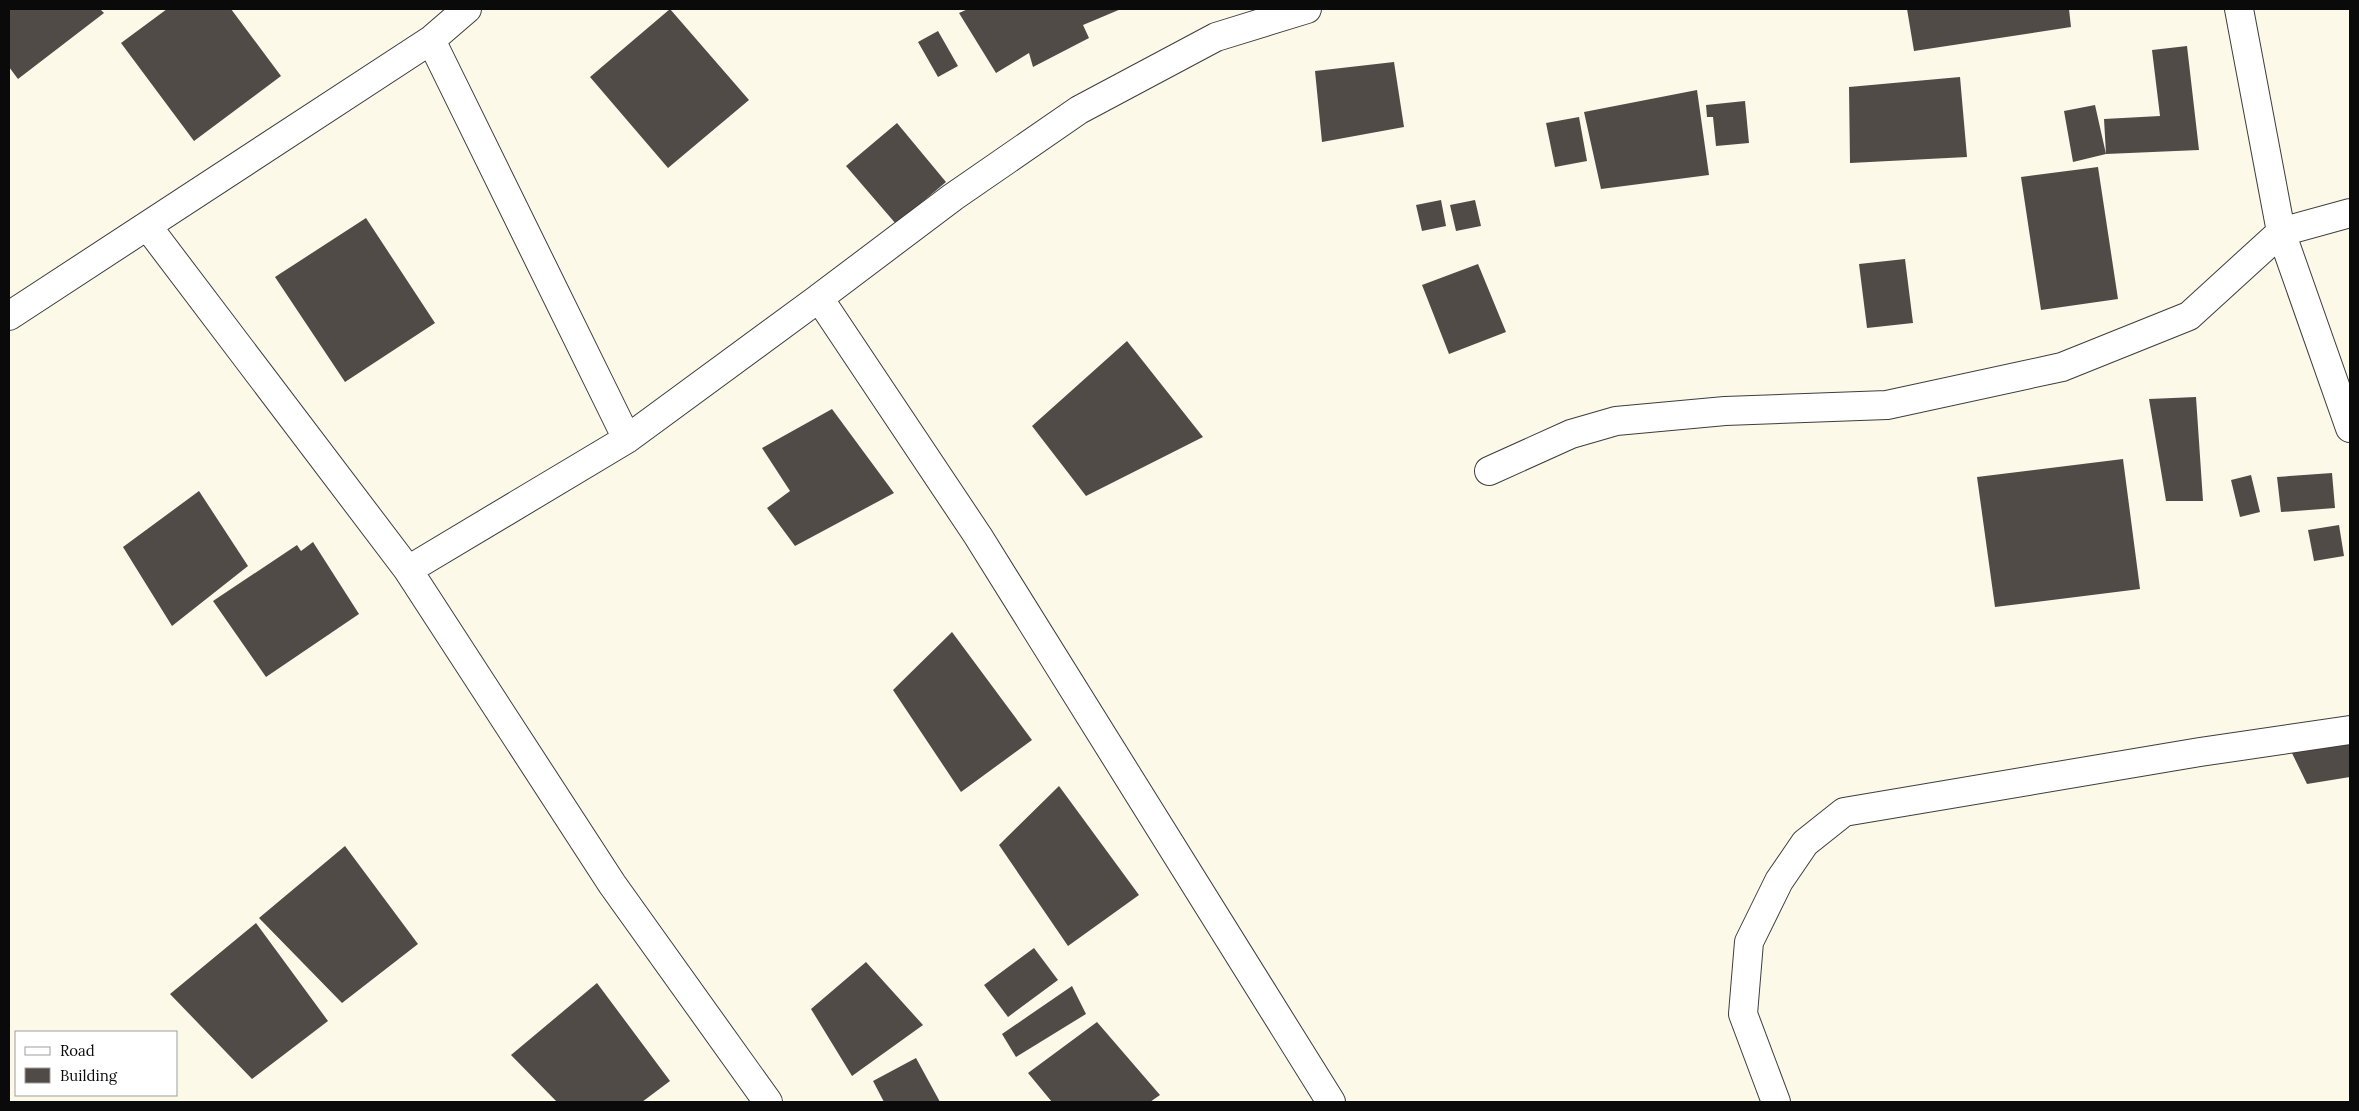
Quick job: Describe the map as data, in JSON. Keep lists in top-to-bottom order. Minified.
{"legend":["Road","Building"]}
